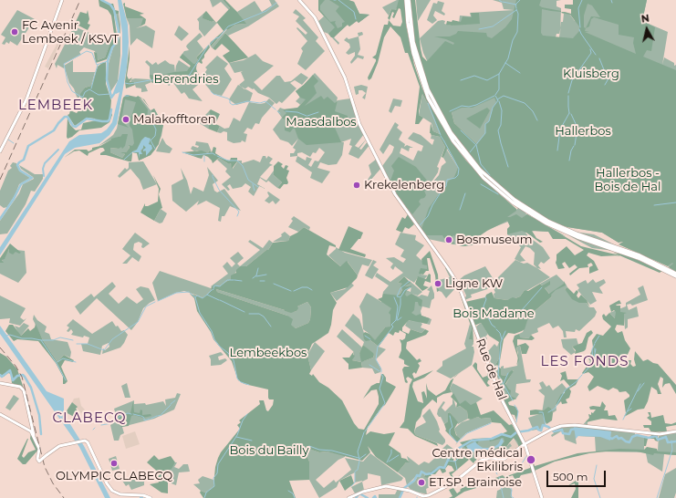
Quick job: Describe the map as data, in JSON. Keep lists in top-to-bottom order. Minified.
{"streets":{"main road":["Rue de Hal"]},"districts":["LEMBEEK","LES FONDS","CLABECQ"],"parks":["Kluisberg","Berendries","Maasdalbos","Hallerbos","Hallerbos - Bois de Hal","Bois Madame","Lembeekbos","Bois du Bailly"],"places":["FC Avenir Lembeek / KSVT","Malakofftoren","Krekelenberg","Bosmuseum","Ligne KW","Centre médical Ekilibris","OLYMPIC CLABECQ","ET.SP. Brainoise"],"scale_bar":"500 m","north":"top"}
